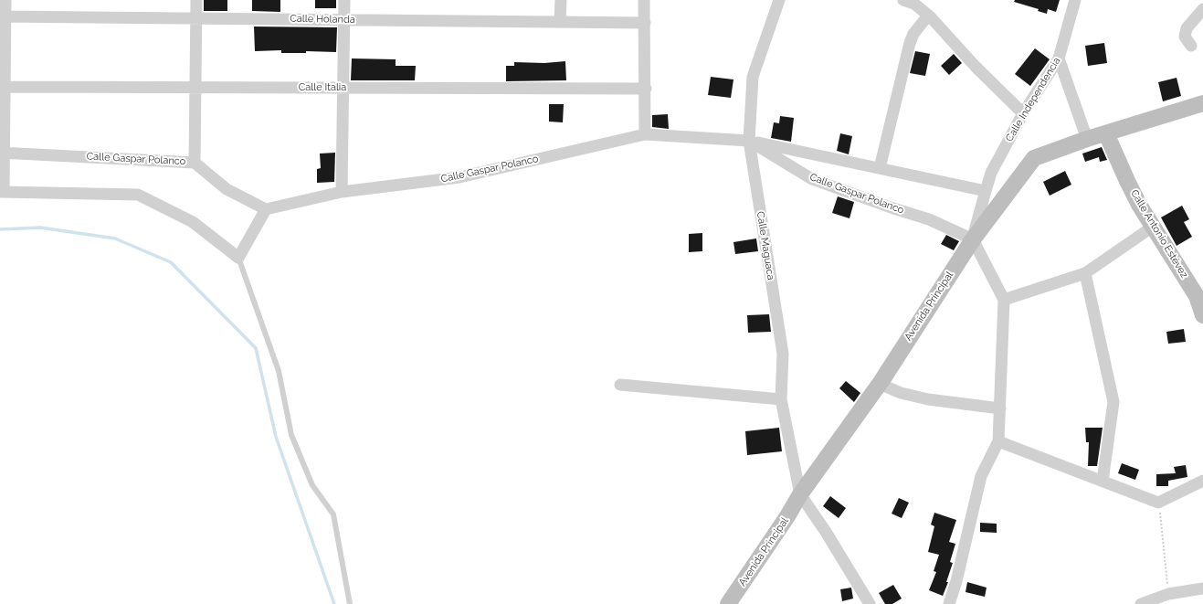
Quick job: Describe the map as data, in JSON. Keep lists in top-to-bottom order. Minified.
{"streets":{"main road":["Calle Antonio Estévez","Avenida Principal"],"street":["Calle Holanda","Calle Italia","Calle Independencia","Calle Gaspar Polanco","Calle Maguaca"]},"crossings":[["Calle Independencia","Calle Gaspar Polanco"],["Calle Independencia","Avenida Principal"],["Calle Gaspar Polanco","Calle Maguaca"],["Calle Gaspar Polanco","Avenida Principal"],["Calle Antonio Estévez","Avenida Principal"],["Calle Maguaca","Avenida Principal"]]}
